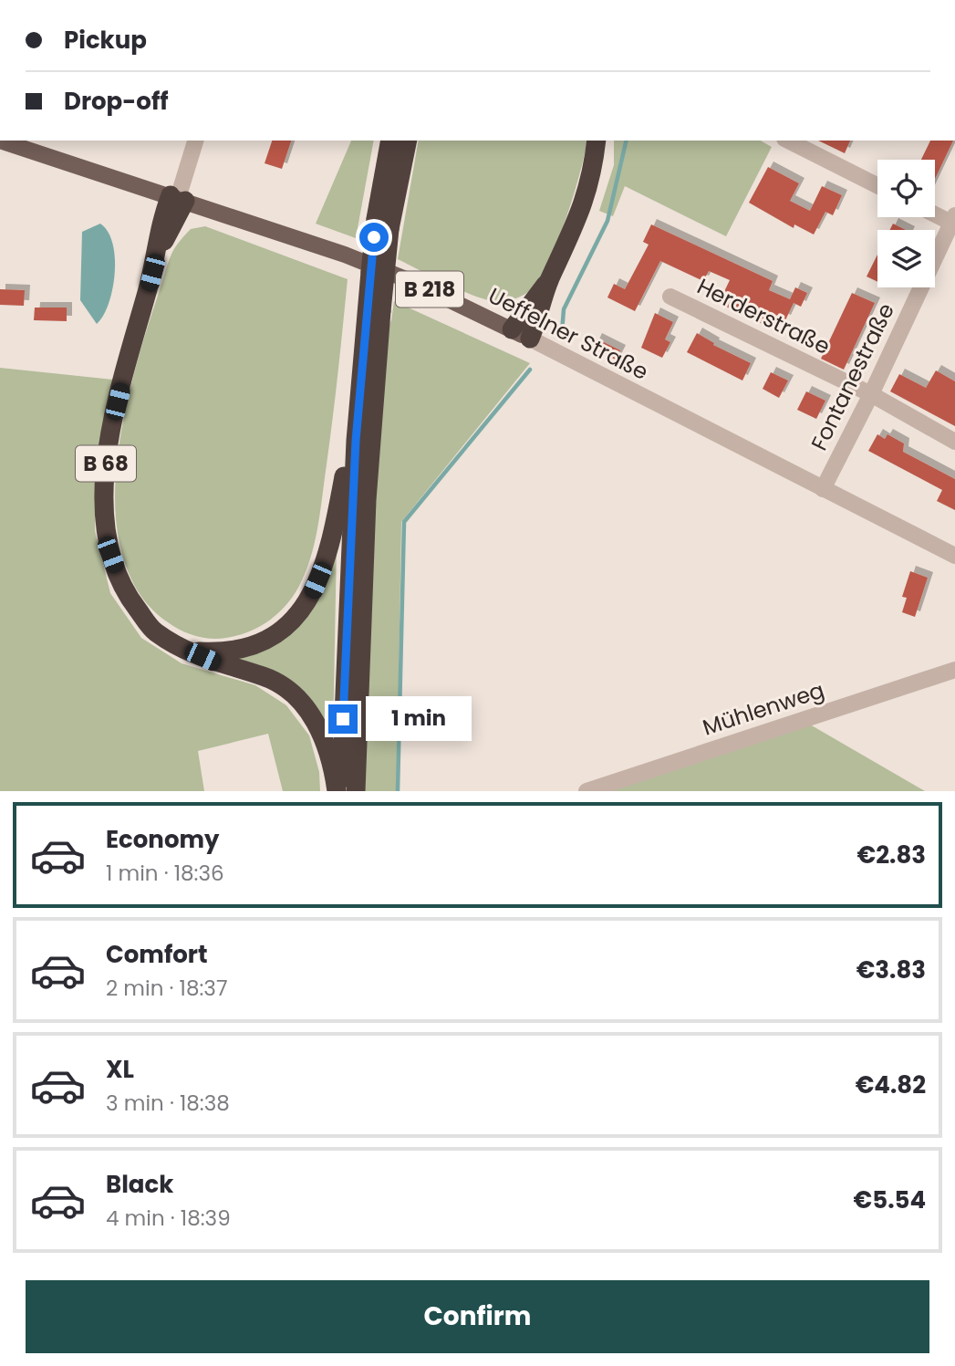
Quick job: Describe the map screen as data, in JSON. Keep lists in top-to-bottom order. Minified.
{"streets":{"highway":["B 68"],"main road":["B 218","Ueffelner Straße"],"street":["Herderstraße","Fontanestraße","Mühlenweg"]},"crossings":[["Herderstraße","Fontanestraße"],["Ueffelner Straße","Fontanestraße"],["Ueffelner Straße","B 68"]],"page":{"banner":["Pickup","Drop-off"],"bubble":"1 min","list":[{"name":"Economy","note":"1 min · 18:36","value":"€2.83"},{"name":"Comfort","note":"2 min · 18:37","value":"€3.83"},{"name":"XL","note":"3 min · 18:38","value":"€4.82"},{"name":"Black","note":"4 min · 18:39","value":"€5.54"}],"buttons":"Confirm"}}
